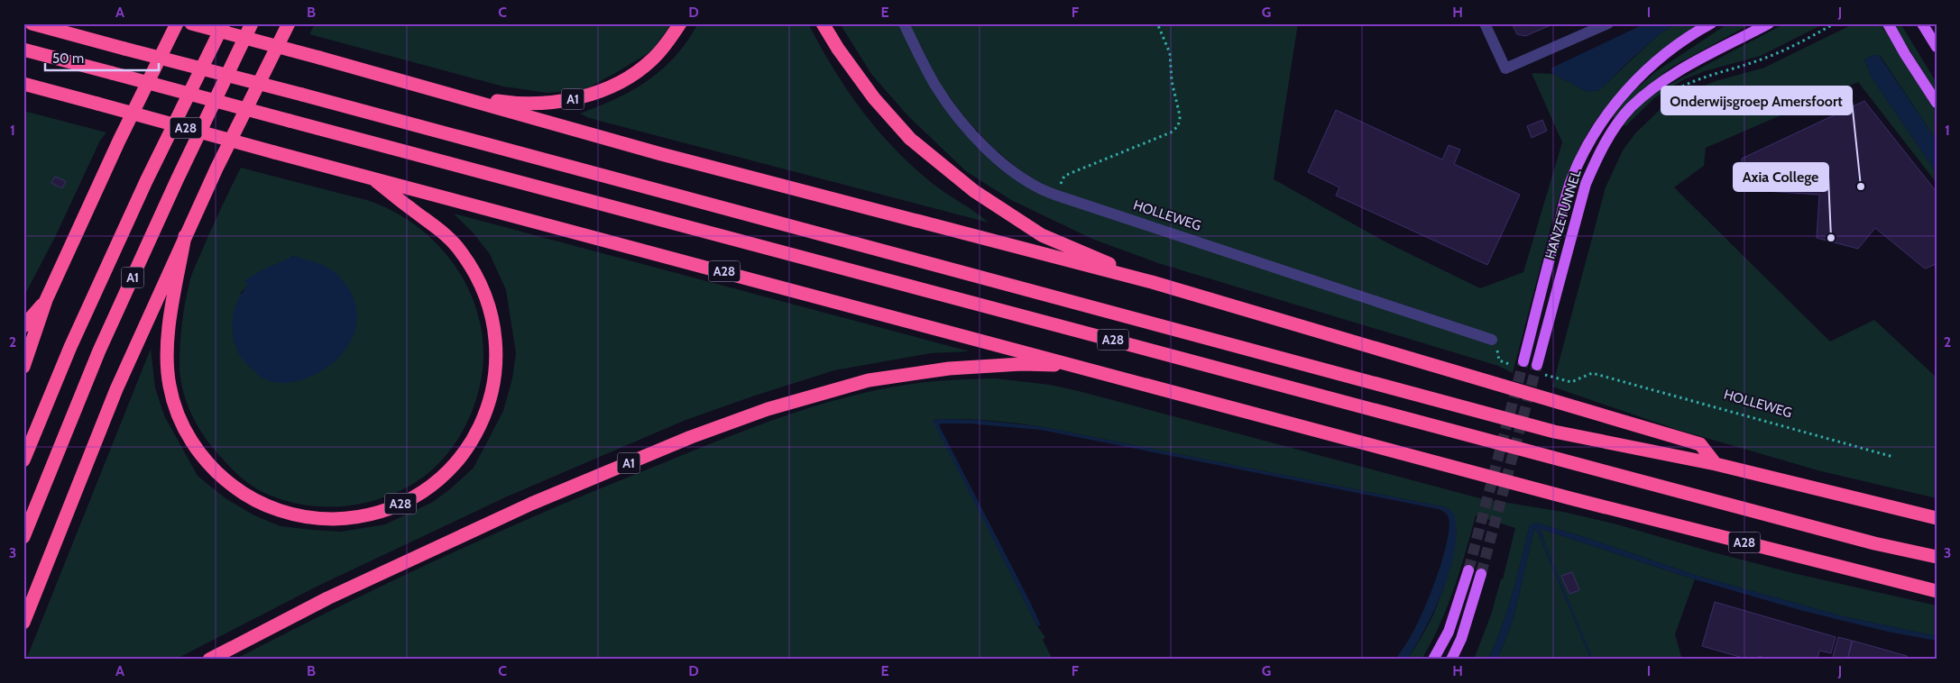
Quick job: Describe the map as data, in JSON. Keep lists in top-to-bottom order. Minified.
{"streets":{"highway":["A1","A28"],"main road":["HANZETUNNEL"],"street":["HOLLEWEG"]},"crossings":[["A1","A28"]],"places":["Onderwijsgroep Amersfoort","Axia College"],"scale_bar":"50 m","grid":{"columns":["A","B","C","D","E","F","G","H","I","J"],"rows":["1","2","3"]}}
